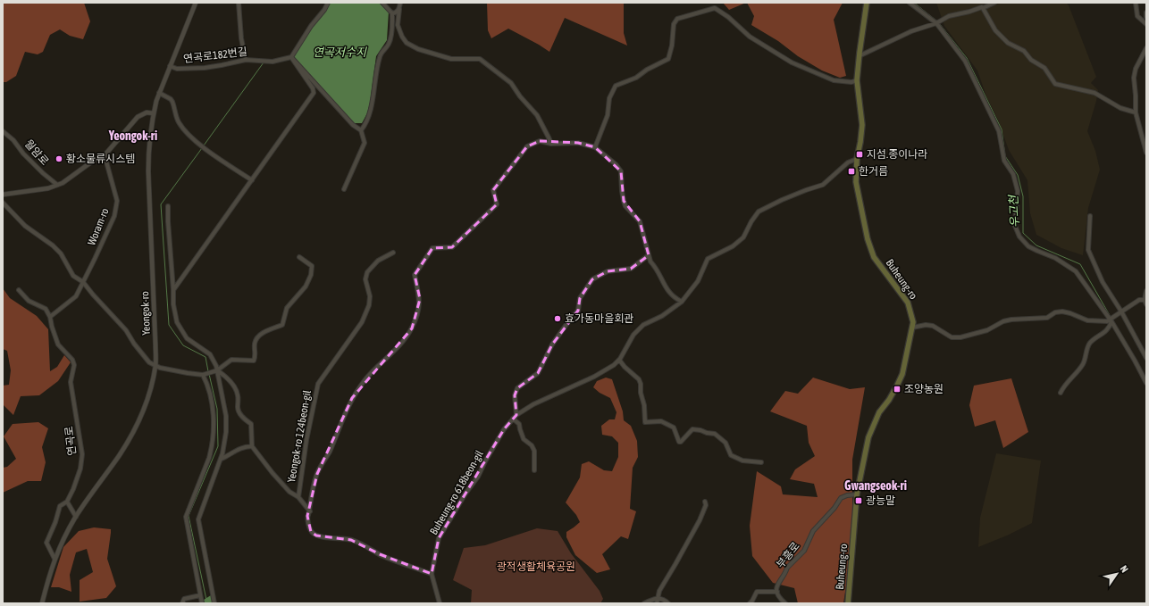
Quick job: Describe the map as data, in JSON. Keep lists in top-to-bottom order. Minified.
{"streets":{"main road":["Buheung-ro"],"street":["연곡로182번길","월암로","Woram-ro","Yeongok-ro","Yeongok-ro 124beon-gil","연곡로","Buheung-ro 618beon-gil","부흥로"]},"crossings":[["연곡로182번길","Yeongok-ro"],["Woram-ro","연곡로"],["Buheung-ro","Buheung-ro 618beon-gil"],["Buheung-ro","부흥로"],["Yeongok-ro","연곡로"]],"districts":["Yeongok-ri","Gwangseok-ri"],"water":["연곡저수지","우고천"],"parks":["광적생활체육공원"],"places":{"transit":["지섬.종이나라","한거름","조양농원","광능말"],"other":["황소물류시스템","효가동마을회관"]},"north":"top right"}
